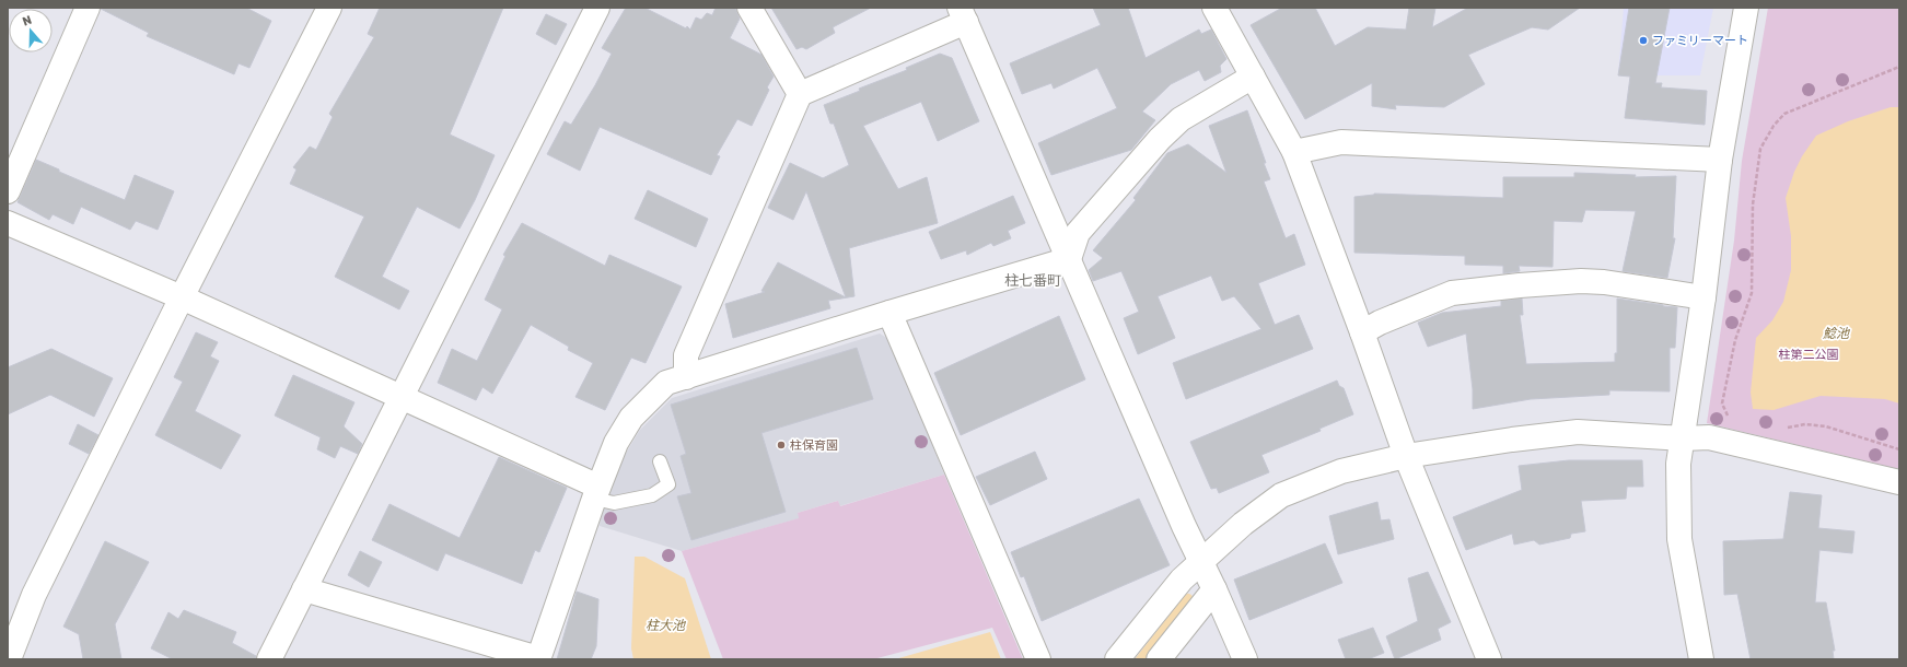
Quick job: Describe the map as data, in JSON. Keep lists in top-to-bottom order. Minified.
{"districts":["柱七番町"],"water":["鯰池","柱大池"],"parks":["柱第二公園"],"places":["ファミリーマート","柱保育園"],"north":"top"}
